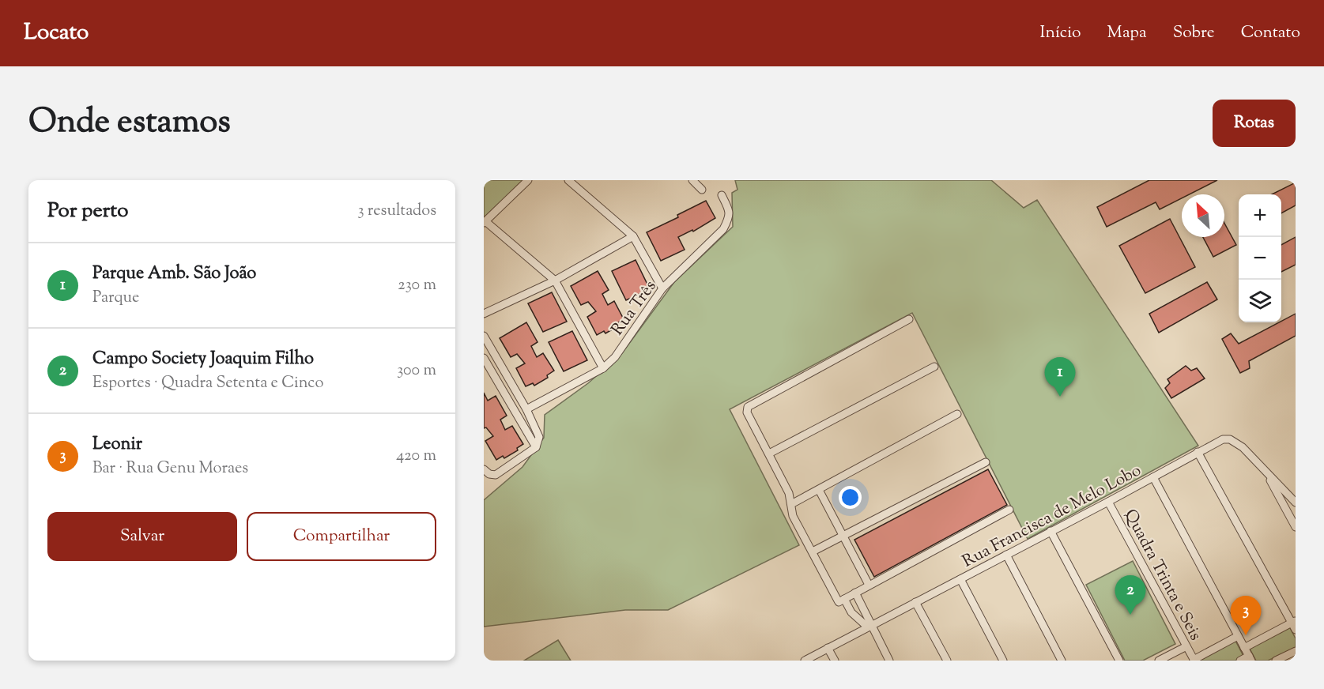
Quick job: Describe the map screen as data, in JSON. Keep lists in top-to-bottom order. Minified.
{"streets":{"street":["Rua Três","Rua Francisca de Melo Lobo","Quadra Trinta e Seis"]},"crossings":[["Rua Francisca de Melo Lobo","Quadra Trinta e Seis"]],"north":"top left","page":{"header":"Locato","nav":["Início","Mapa","Sobre","Contato"],"title":"Onde estamos","buttons":["Rotas",["Salvar","Compartilhar"]],"heading":["Por perto","3 resultados"],"map_buttons":["+","−"],"list":[{"mark":"1","name":"Parque Amb. São João","note":"Parque","value":"230 m"},{"mark":"2","name":"Campo Society Joaquim Filho","note":"Esportes · Quadra Setenta e Cinco","value":"300 m"},{"mark":"3","name":"Leonir","note":"Bar · Rua Genu Moraes","value":"420 m"}],"pins":["1","2","3"]}}
